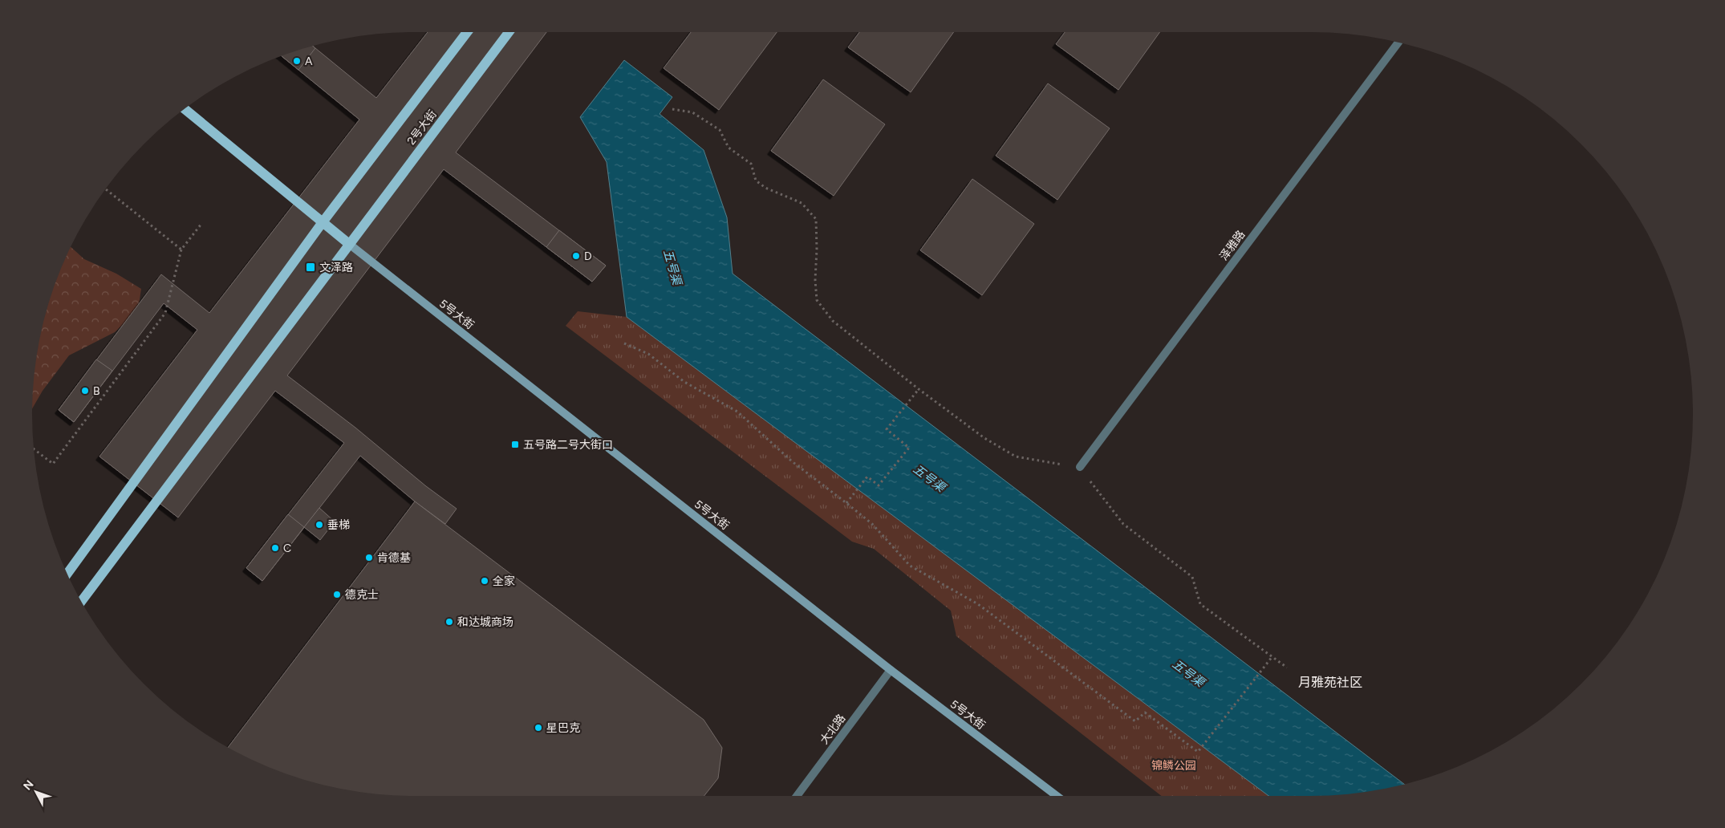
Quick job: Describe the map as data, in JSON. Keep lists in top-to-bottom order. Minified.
{"streets":{"main road":["2号大街","5号大街"],"street":["泽雅路","大北路"]},"crossings":[["2号大街","5号大街"],["5号大街","大北路"]],"districts":["月雅苑社区"],"water":["五号渠"],"parks":["锦鳞公园"],"places":{"other":["A","D","B","垂梯","C","肯德基","全家","德克士","和达城商场","星巴克"],"transit":["文泽路","五号路二号大街口"]},"north":"top left"}
